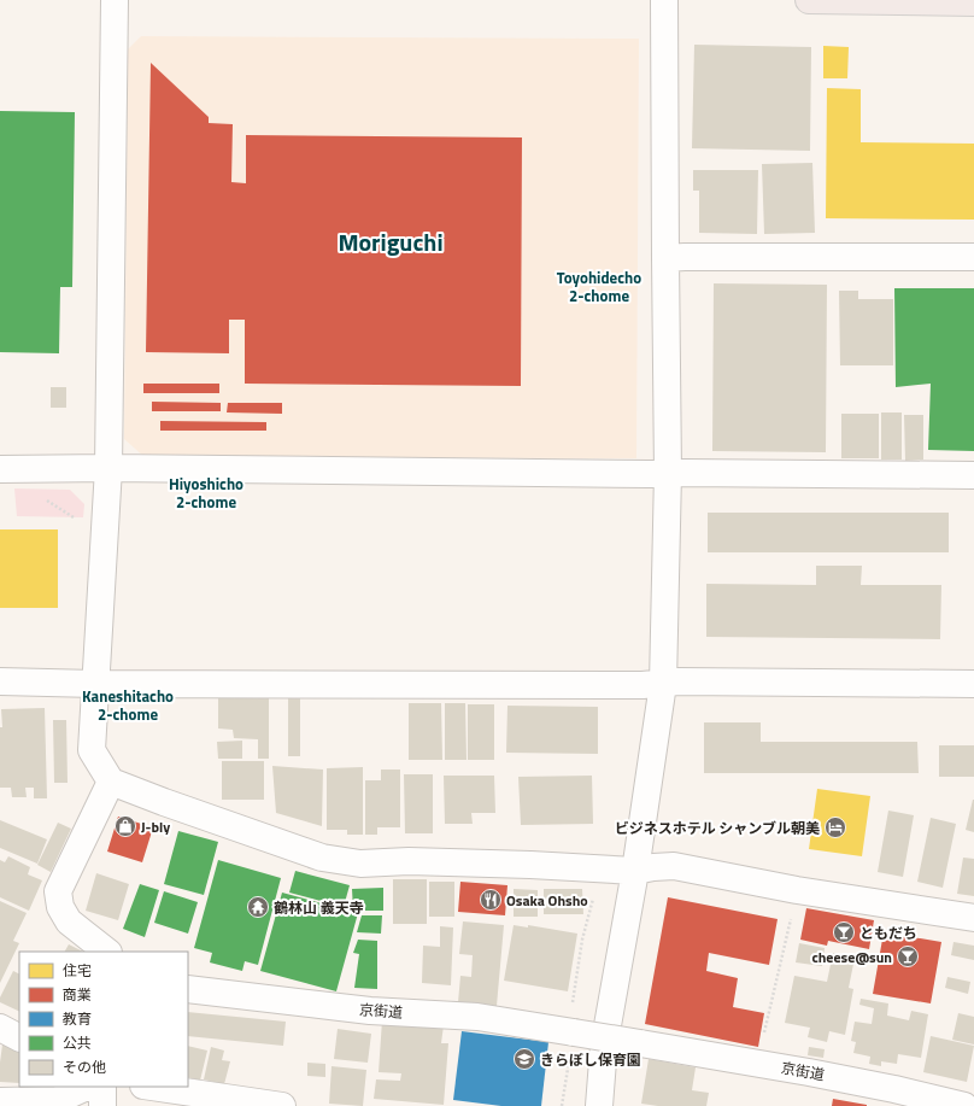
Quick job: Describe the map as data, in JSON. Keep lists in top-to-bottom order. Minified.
{"streets":{"street":["京街道"]},"districts":["Moriguchi","Toyohidecho 2-chome","Hiyoshicho 2-chome","Kaneshitacho 2-chome"],"places":{"shop":["J-bly"],"hotel":["ビジネスホテル シャンブル朝美"],"restaurant":["Osaka Ohsho"],"temple":["鶴林山 義天寺"],"bar":["ともだち","cheese@sun"],"school or university":["きらぼし保育園"]},"legend":["住宅","商業","教育","公共","その他"]}
